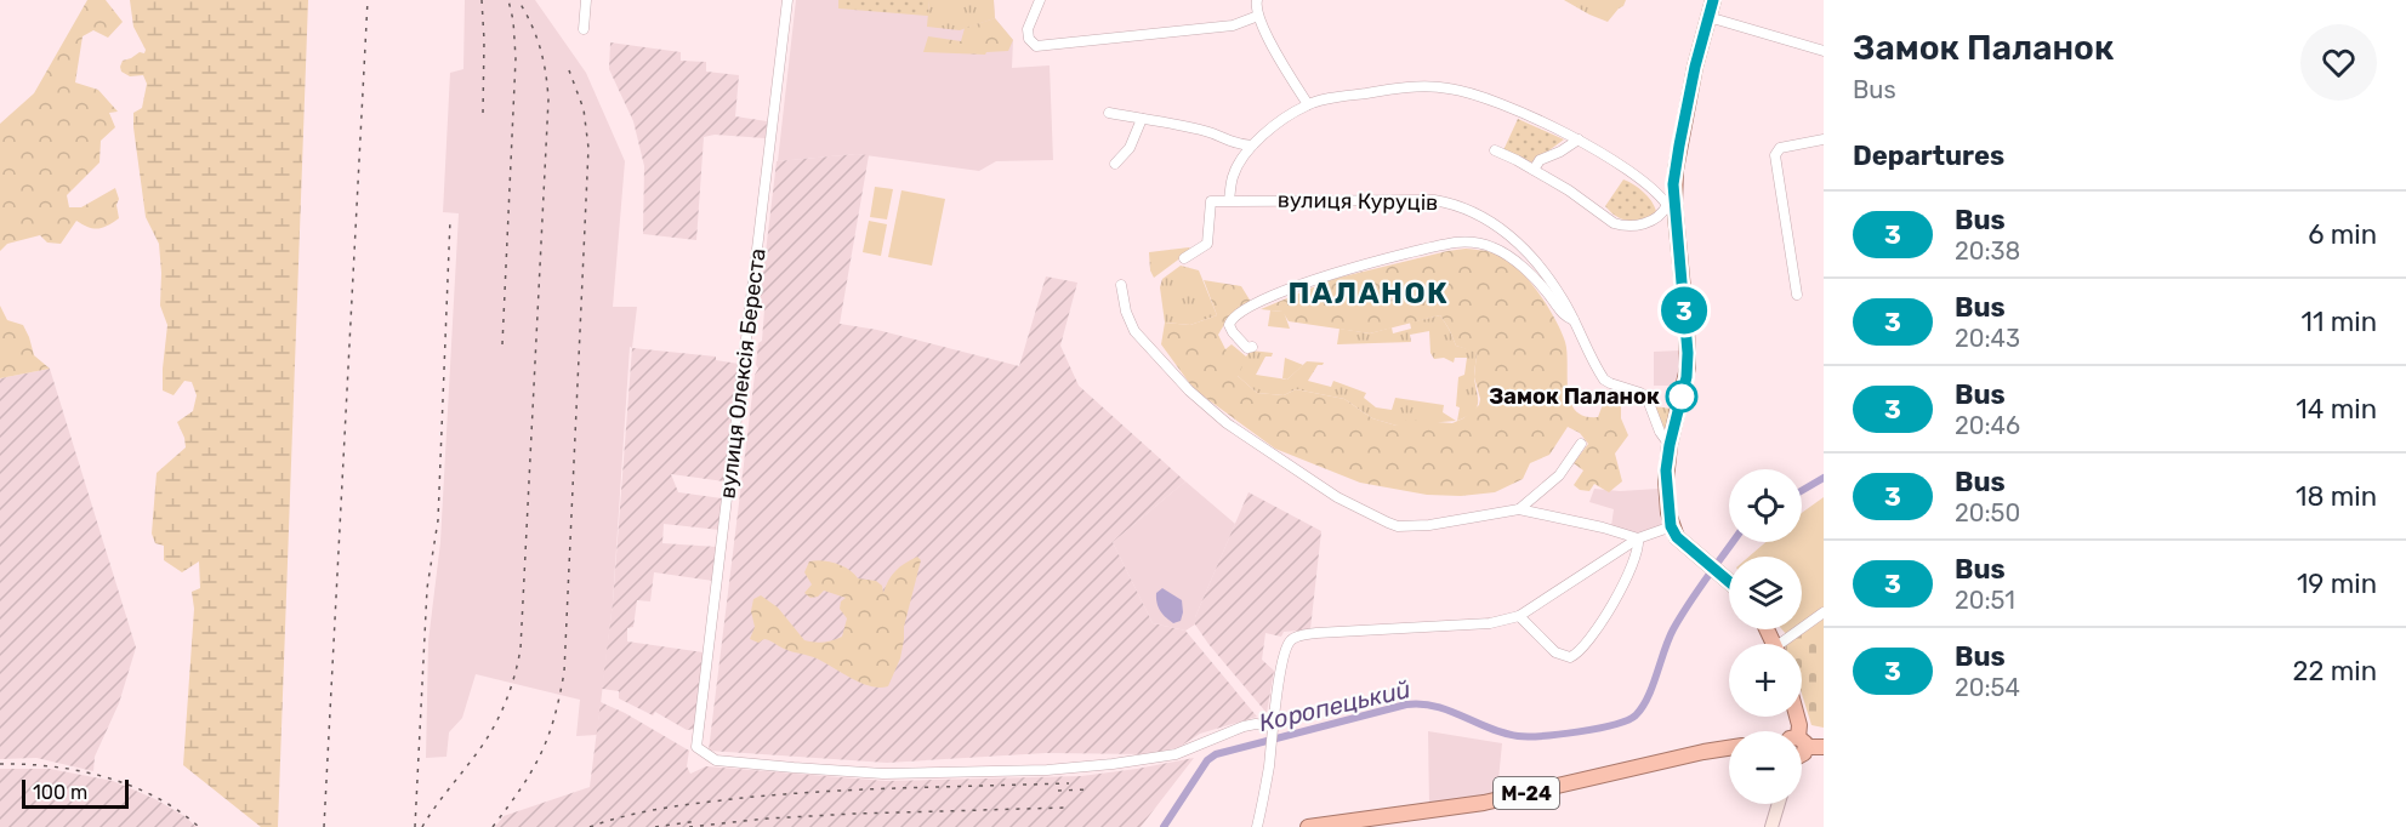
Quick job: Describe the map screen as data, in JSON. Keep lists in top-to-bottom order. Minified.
{"streets":{"highway":["М-24"],"street":["вулиця Куруців","вулиця Олексія Береста"]},"districts":["ПАЛАНОК"],"water":["Коропецький"],"places":["Замок Паланок"],"lines":["bus line 3"],"scale_bar":"100 m","page":{"on_map":"3","heading":[["Замок Паланок","Bus"],"Departures"],"list":[{"mark":"3","name":"Bus","note":"20:38","value":"6 min"},{"mark":"3","name":"Bus","note":"20:43","value":"11 min"},{"mark":"3","name":"Bus","note":"20:46","value":"14 min"},{"mark":"3","name":"Bus","note":"20:50","value":"18 min"},{"mark":"3","name":"Bus","note":"20:51","value":"19 min"},{"mark":"3","name":"Bus","note":"20:54","value":"22 min"}],"map_buttons":["+","−"],"scale":"100 m"}}
